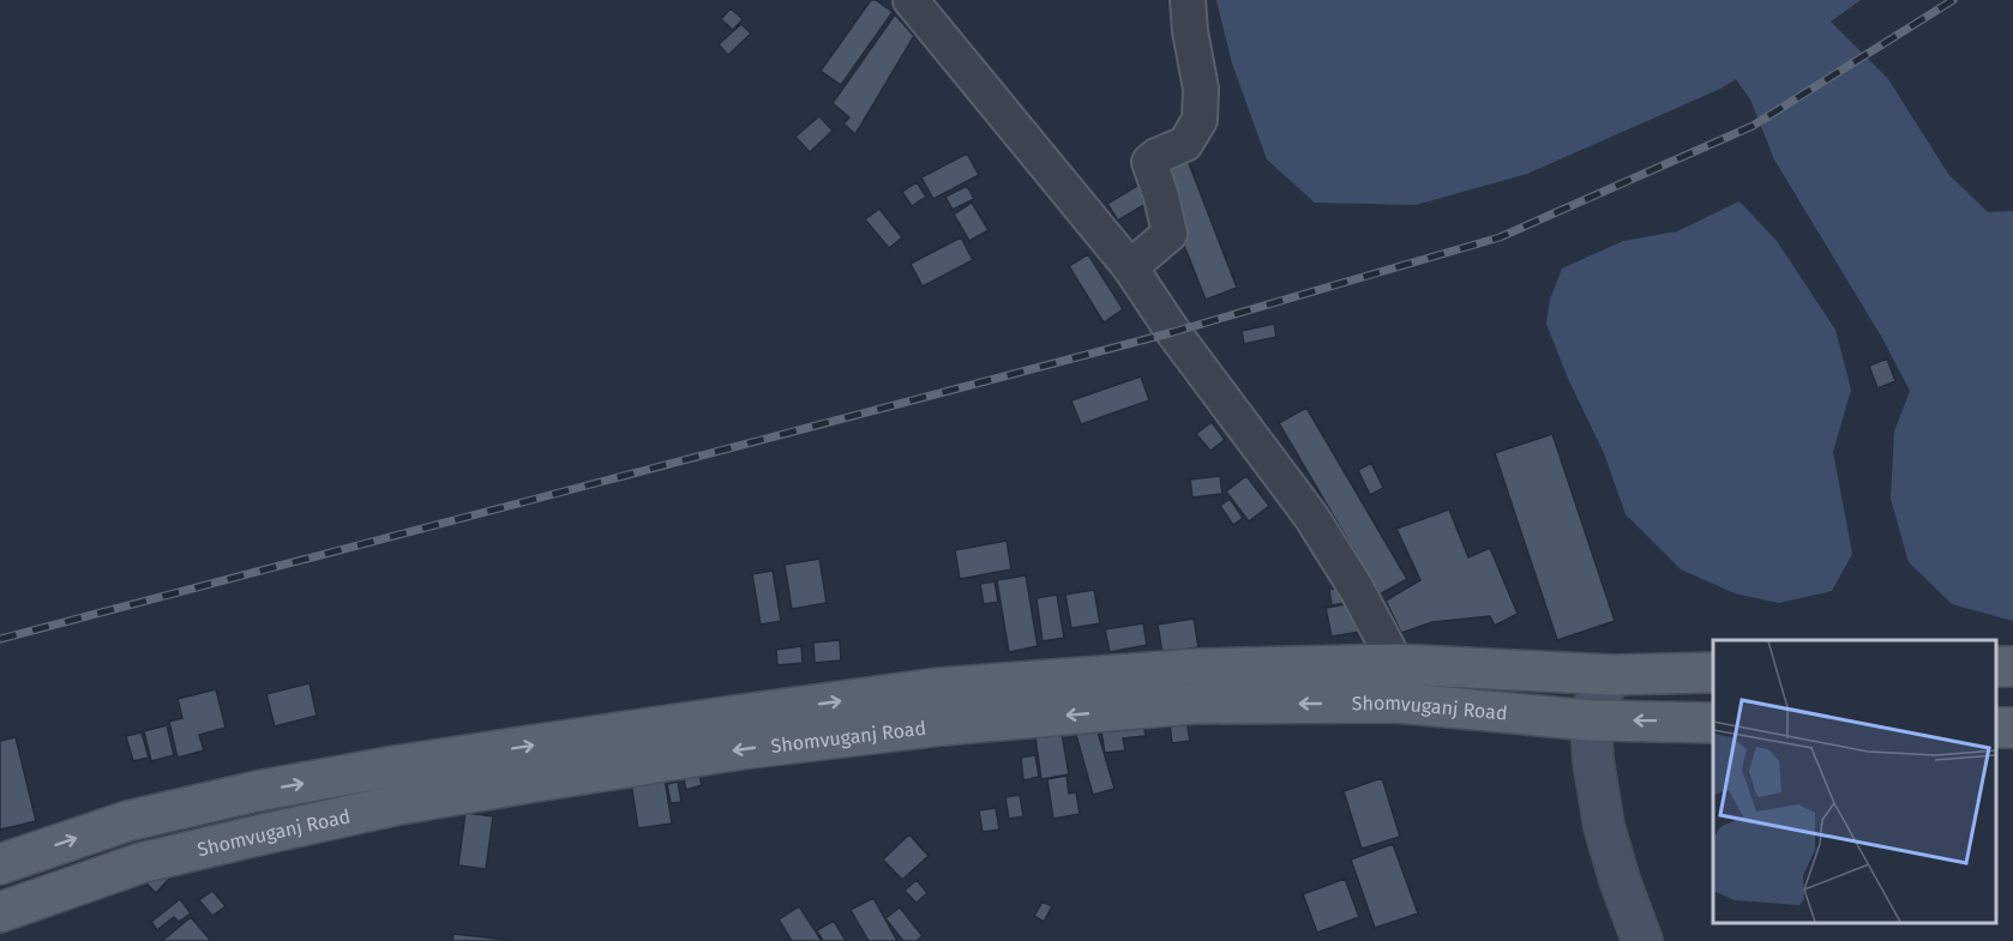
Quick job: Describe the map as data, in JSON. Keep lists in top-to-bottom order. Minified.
{"streets":{"main road":["Shomvuganj Road"]}}
